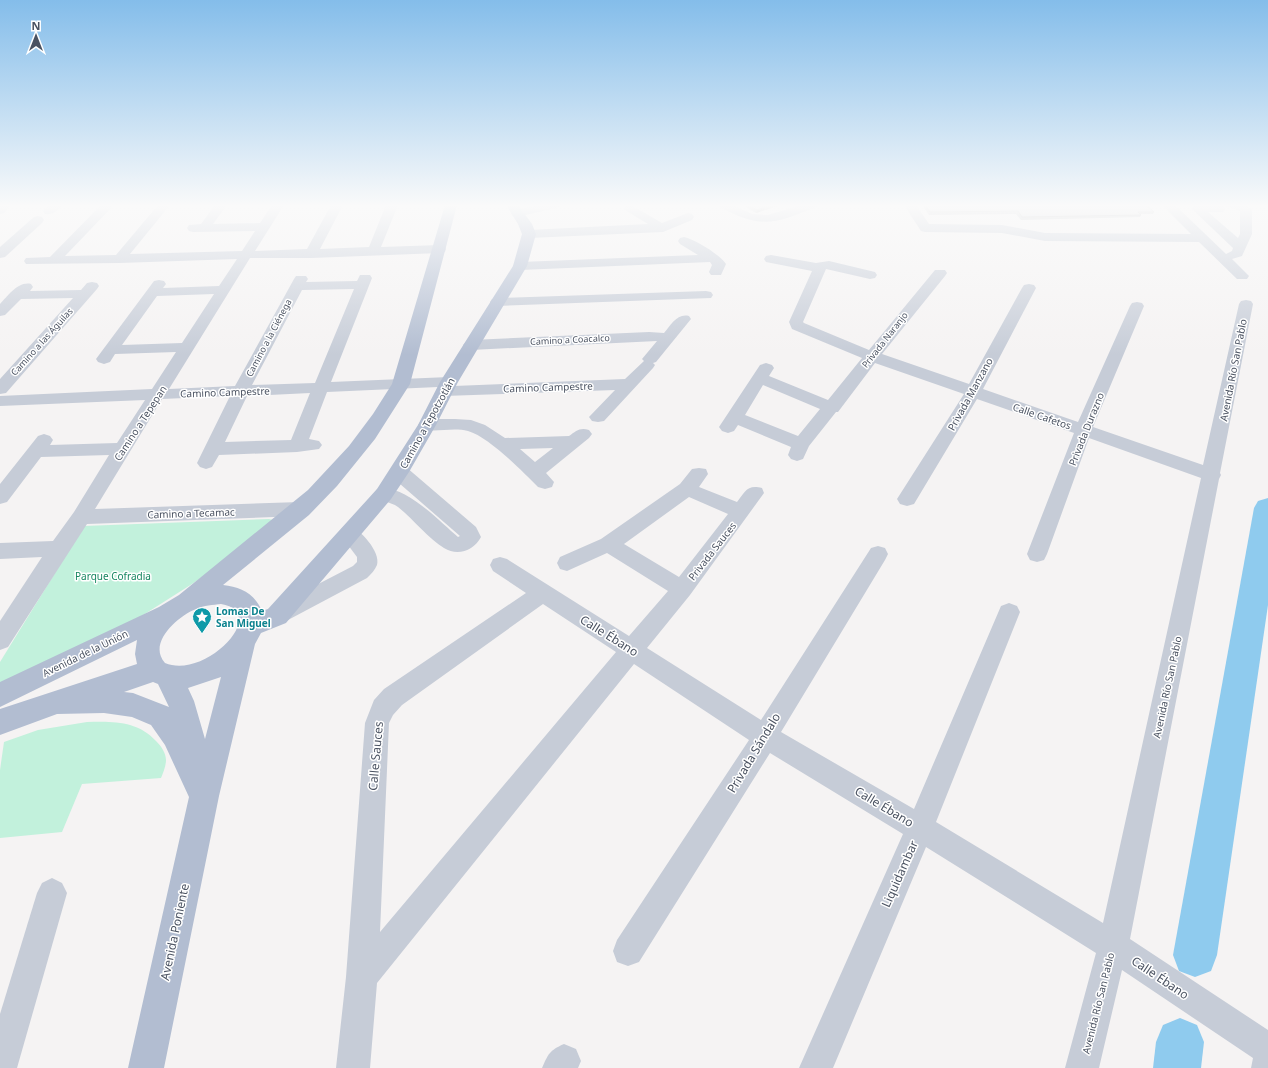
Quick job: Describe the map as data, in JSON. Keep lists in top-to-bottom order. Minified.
{"streets":{"main road":["Camino a Tepotzotlán","Avenida de la Unión","Avenida Poniente"],"street":["Camino a la Ciénega","Camino a Coacalco","Privada Naranjo","Camino a las Águilas","Avenida Río San Pablo","Camino Campestre","Privada Manzano","Calle Cafetos","Camino a Tepepan","Privada Durazno","Camino a Tecamac","Privada Sauces","Calle Ébano","Privada Sándalo","Calle Sauces","Liquidambar"]},"crossings":[["Camino a la Ciénega","Camino Campestre"],["Camino a Coacalco","Camino a Tepotzotlán"],["Privada Naranjo","Calle Cafetos"],["Avenida Río San Pablo","Calle Cafetos"],["Avenida Río San Pablo","Calle Ébano"],["Camino Campestre","Camino a Tepepan"],["Camino Campestre","Camino a Tepotzotlán"],["Privada Manzano","Calle Cafetos"],["Calle Cafetos","Privada Durazno"],["Camino a Tepepan","Camino a Tecamac"],["Camino a Tepotzotlán","Avenida de la Unión"],["Camino a Tepotzotlán","Avenida Poniente"],["Privada Sauces","Calle Ébano"],["Calle Ébano","Privada Sándalo"],["Calle Ébano","Calle Sauces"],["Calle Ébano","Liquidambar"],["Avenida de la Unión","Avenida Poniente"]],"parks":["Parque Cofradia"],"places":{"place":["Lomas De San Miguel"]},"north":"top"}
